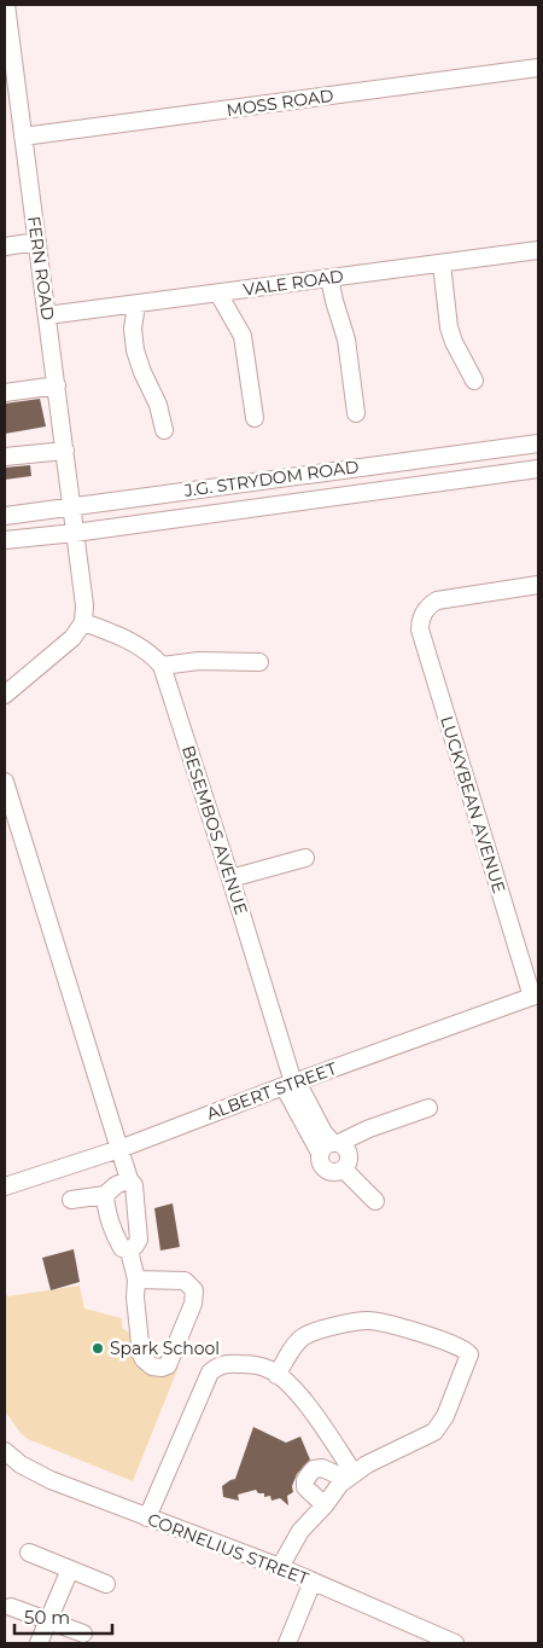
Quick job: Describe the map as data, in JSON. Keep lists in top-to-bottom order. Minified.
{"streets":{"street":["MOSS ROAD","FERN ROAD","VALE ROAD","J.G. STRYDOM ROAD","LUCKYBEAN AVENUE","BESEMBOS AVENUE","ALBERT STREET","CORNELIUS STREET"]},"crossings":[["MOSS ROAD","FERN ROAD"],["FERN ROAD","VALE ROAD"],["FERN ROAD","J.G. STRYDOM ROAD"],["LUCKYBEAN AVENUE","ALBERT STREET"],["BESEMBOS AVENUE","ALBERT STREET"]],"places":["Spark School"],"scale_bar":"50 m"}
